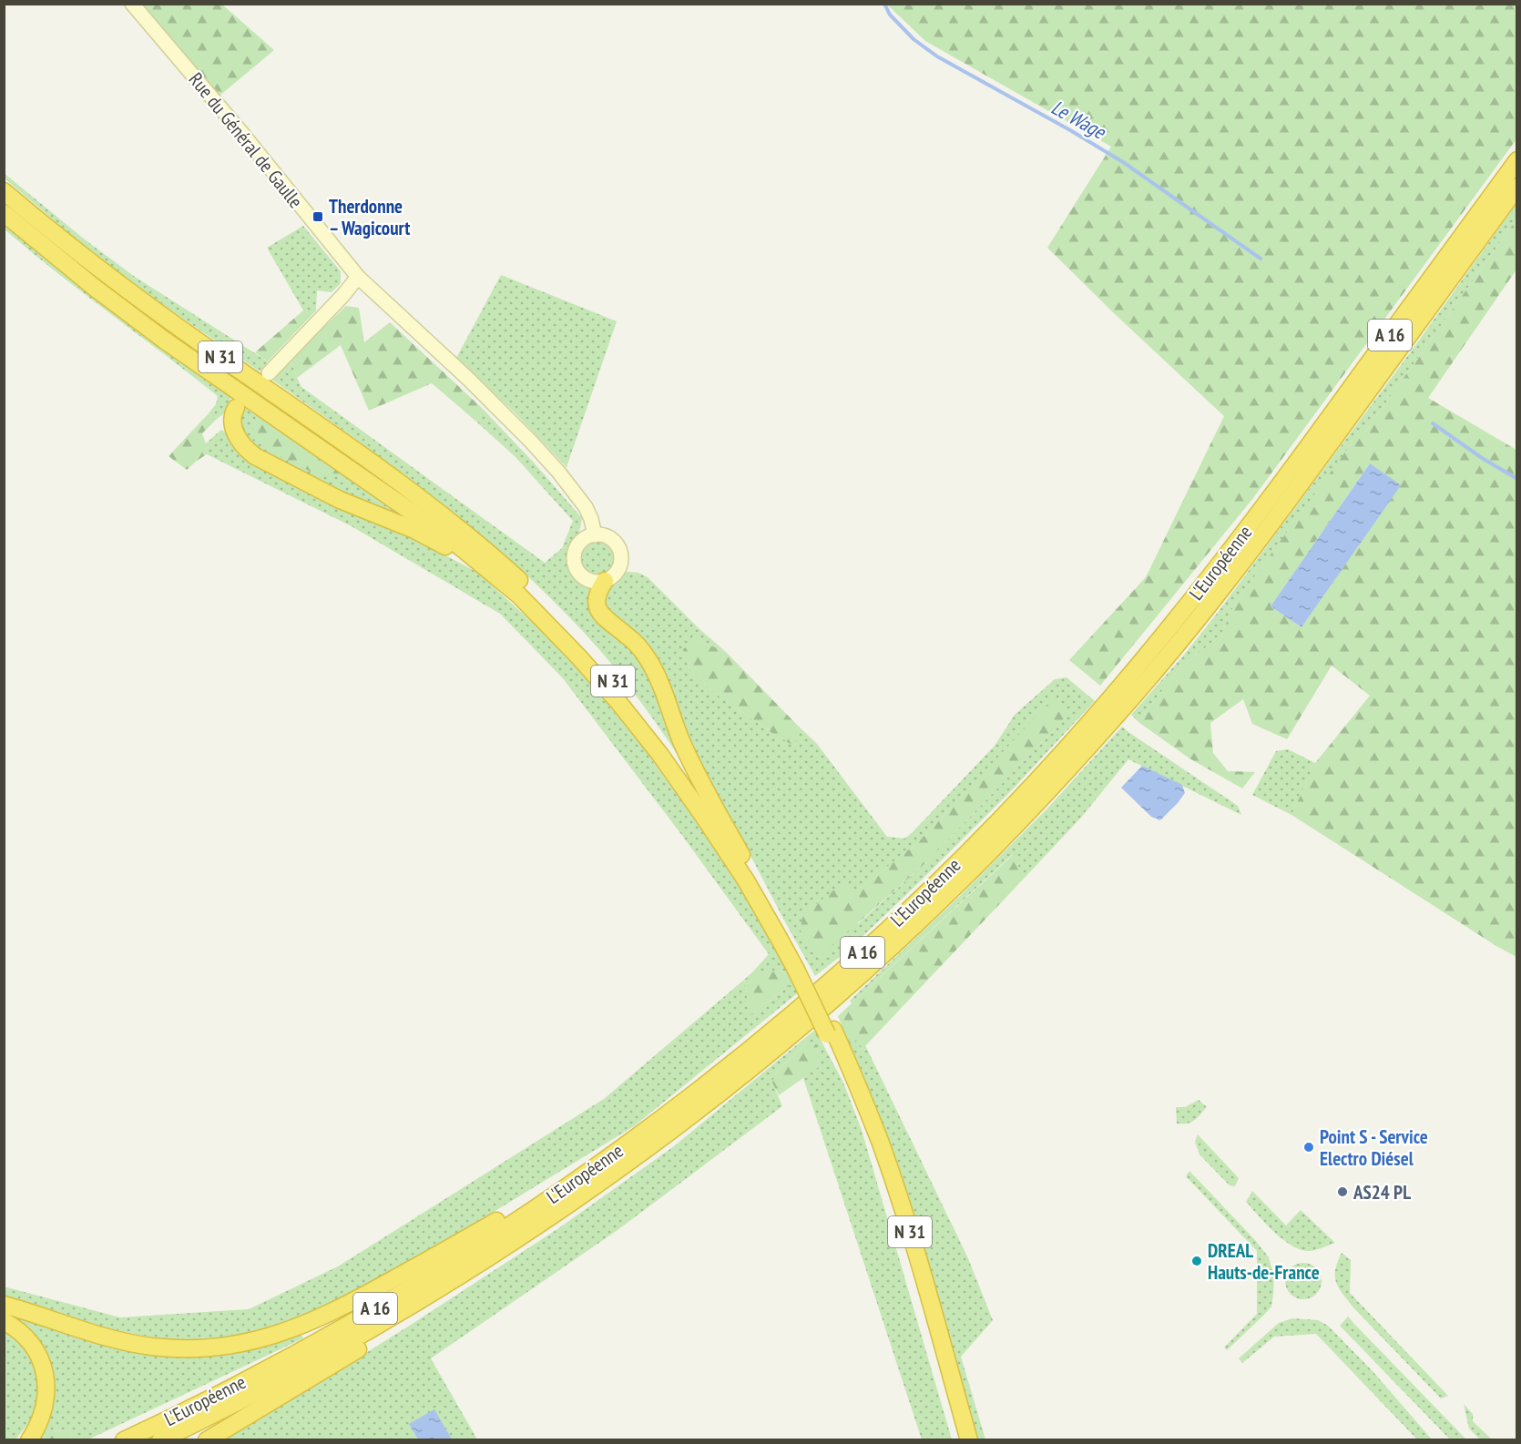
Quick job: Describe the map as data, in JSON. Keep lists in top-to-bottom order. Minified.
{"streets":{"highway":["A 16","N 31","L'Européenne"],"street":["Rue du Général de Gaulle"]},"water":["Le Wage"],"places":{"transit":["Therdonne – Wagicourt"],"other":["Point S - Service Electro Diésel","AS24 PL","DREAL Hauts-de-France"]}}
